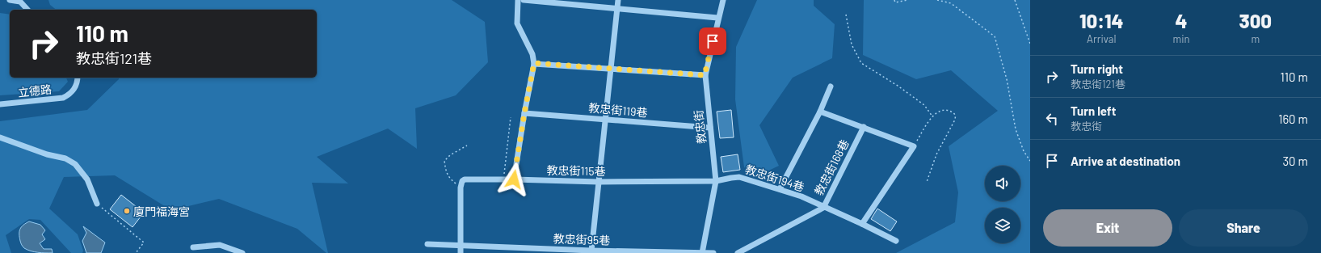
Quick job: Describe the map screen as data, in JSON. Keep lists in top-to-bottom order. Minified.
{"streets":{"street":["立德路","教忠街119巷","教忠街","教忠街168巷","教忠街115巷","教忠街194巷","教忠街95巷"]},"crossings":[["教忠街119巷","教忠街"],["教忠街","教忠街115巷"],["教忠街","教忠街194巷"],["教忠街","教忠街95巷"],["教忠街168巷","教忠街194巷"],["教忠街115巷","教忠街194巷"]],"places":["廈門福海宮"],"page":{"eta":["10:14","Arrival","4","min","300","m"],"turn":["110 m","教忠街121巷"],"list":[{"name":"Turn right","note":"教忠街121巷","value":"110 m"},{"name":"Turn left","note":"教忠街","value":"160 m"},{"name":"Arrive at destination","value":"30 m"}],"buttons":["Exit","Share"]}}
